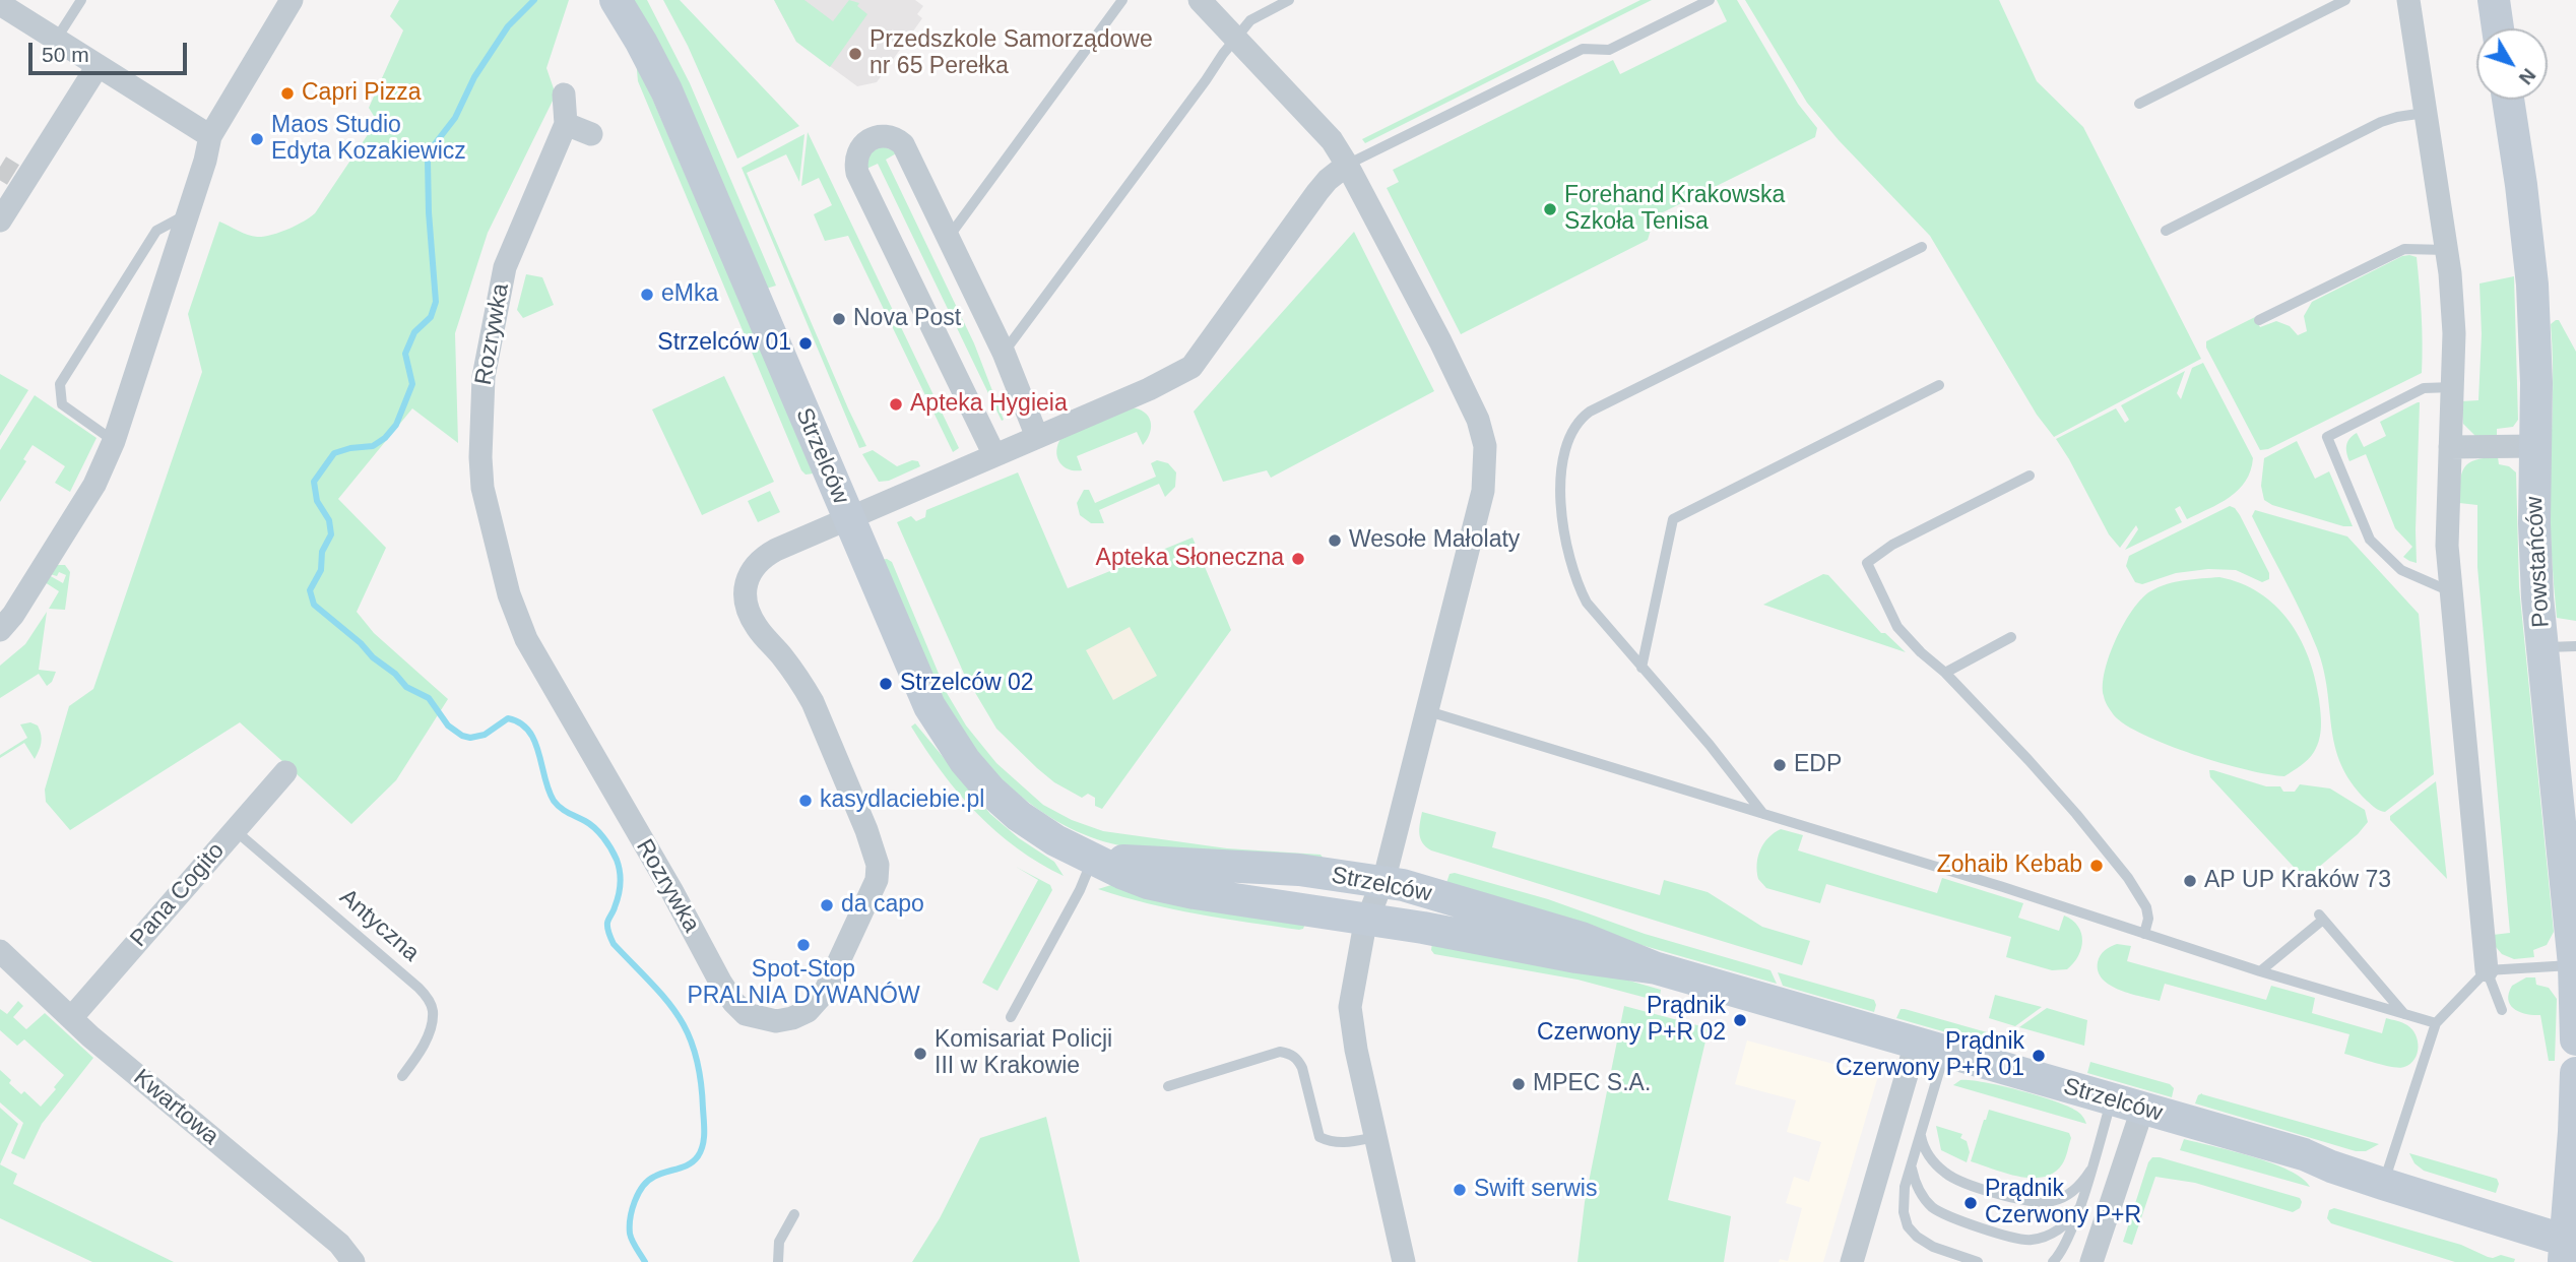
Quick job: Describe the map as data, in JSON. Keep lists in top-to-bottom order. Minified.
{"streets":{"street":["Rozrywka","Strzelców","Powstańców","Pana Cogito","Kwartowa"],"lane":["Antyczna"]},"crossings":[["Rozrywka","Strzelców"],["Pana Cogito","Antyczna"],["Pana Cogito","Kwartowa"]],"places":["Przedszkole Samorządowe nr 65 Perełka","Capri Pizza","Maos Studio Edyta Kozakiewicz","Forehand Krakowska Szkoła Tenisa","eMka","Nova Post","Strzelców 01","Apteka Hygieia","Wesołe Małolaty","Apteka Słoneczna","Strzelców 02","EDP","kasydlaciebie.pl","Zohaib Kebab","AP UP Kraków 73","da capo","Spot-Stop PRALNIA DYWANÓW","Prądnik Czerwony P+R 02","Komisariat Policji III w Krakowie","Prądnik Czerwony P+R 01","MPEC S.A.","Swift serwis","Prądnik Czerwony P+R"],"scale_bar":"50 m","north":"bottom right"}
